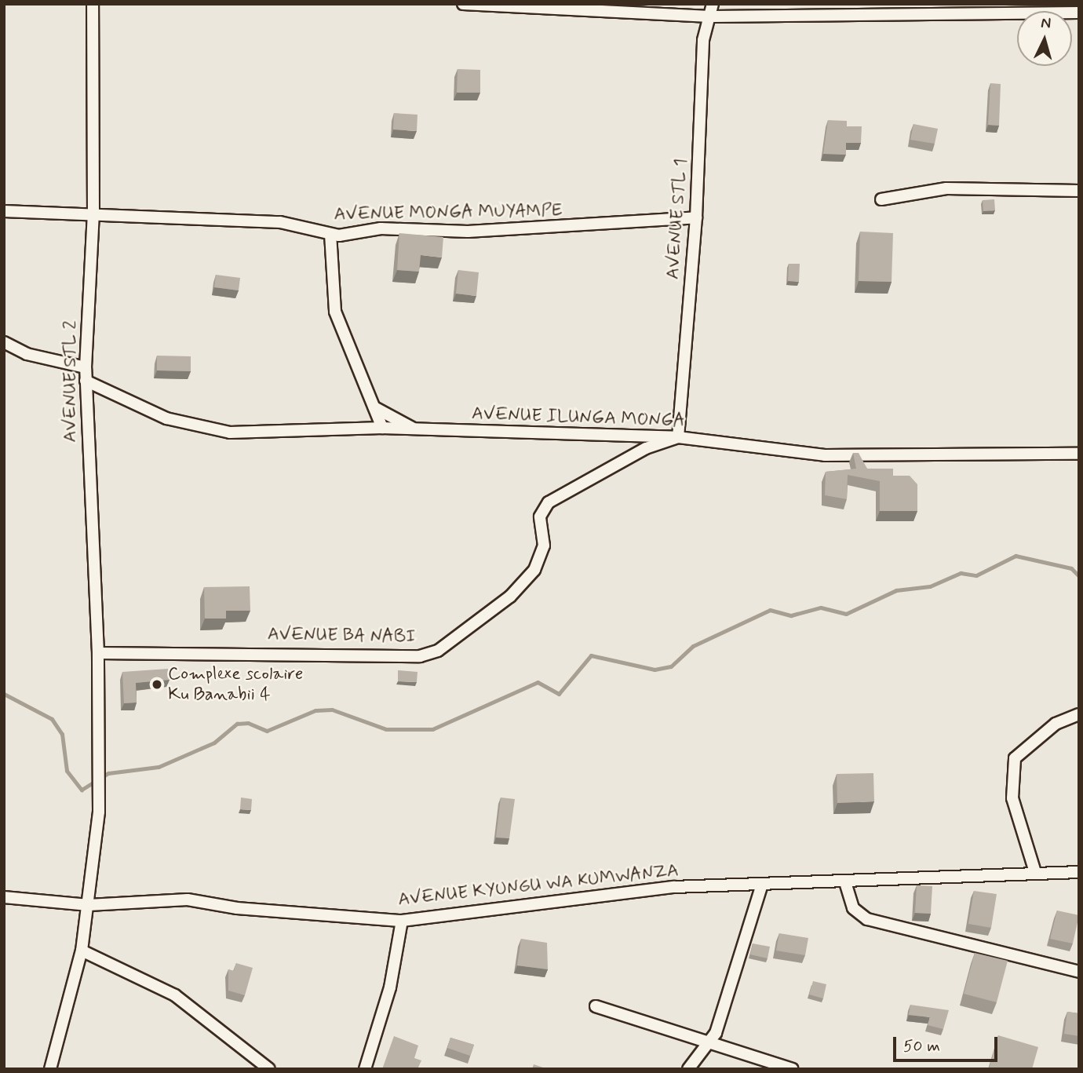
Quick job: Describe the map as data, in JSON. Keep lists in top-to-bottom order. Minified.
{"streets":{"street":["AVENUE MONGA MUYAMPE","AVENUE STL 1","AVENUE STL 2","AVENUE ILUNGA MONGA","AVENUE BA NABI","AVENUE KYUNGU WA KUMWANZA"]},"crossings":[["AVENUE MONGA MUYAMPE","AVENUE STL 1"],["AVENUE MONGA MUYAMPE","AVENUE STL 2"],["AVENUE STL 1","AVENUE ILUNGA MONGA"],["AVENUE STL 1","AVENUE BA NABI"],["AVENUE STL 2","AVENUE ILUNGA MONGA"],["AVENUE STL 2","AVENUE BA NABI"],["AVENUE STL 2","AVENUE KYUNGU WA KUMWANZA"],["AVENUE ILUNGA MONGA","AVENUE BA NABI"]],"places":["Complexe scolaire Ku Banabii 4"],"scale_bar":"50 m","north":"top"}
